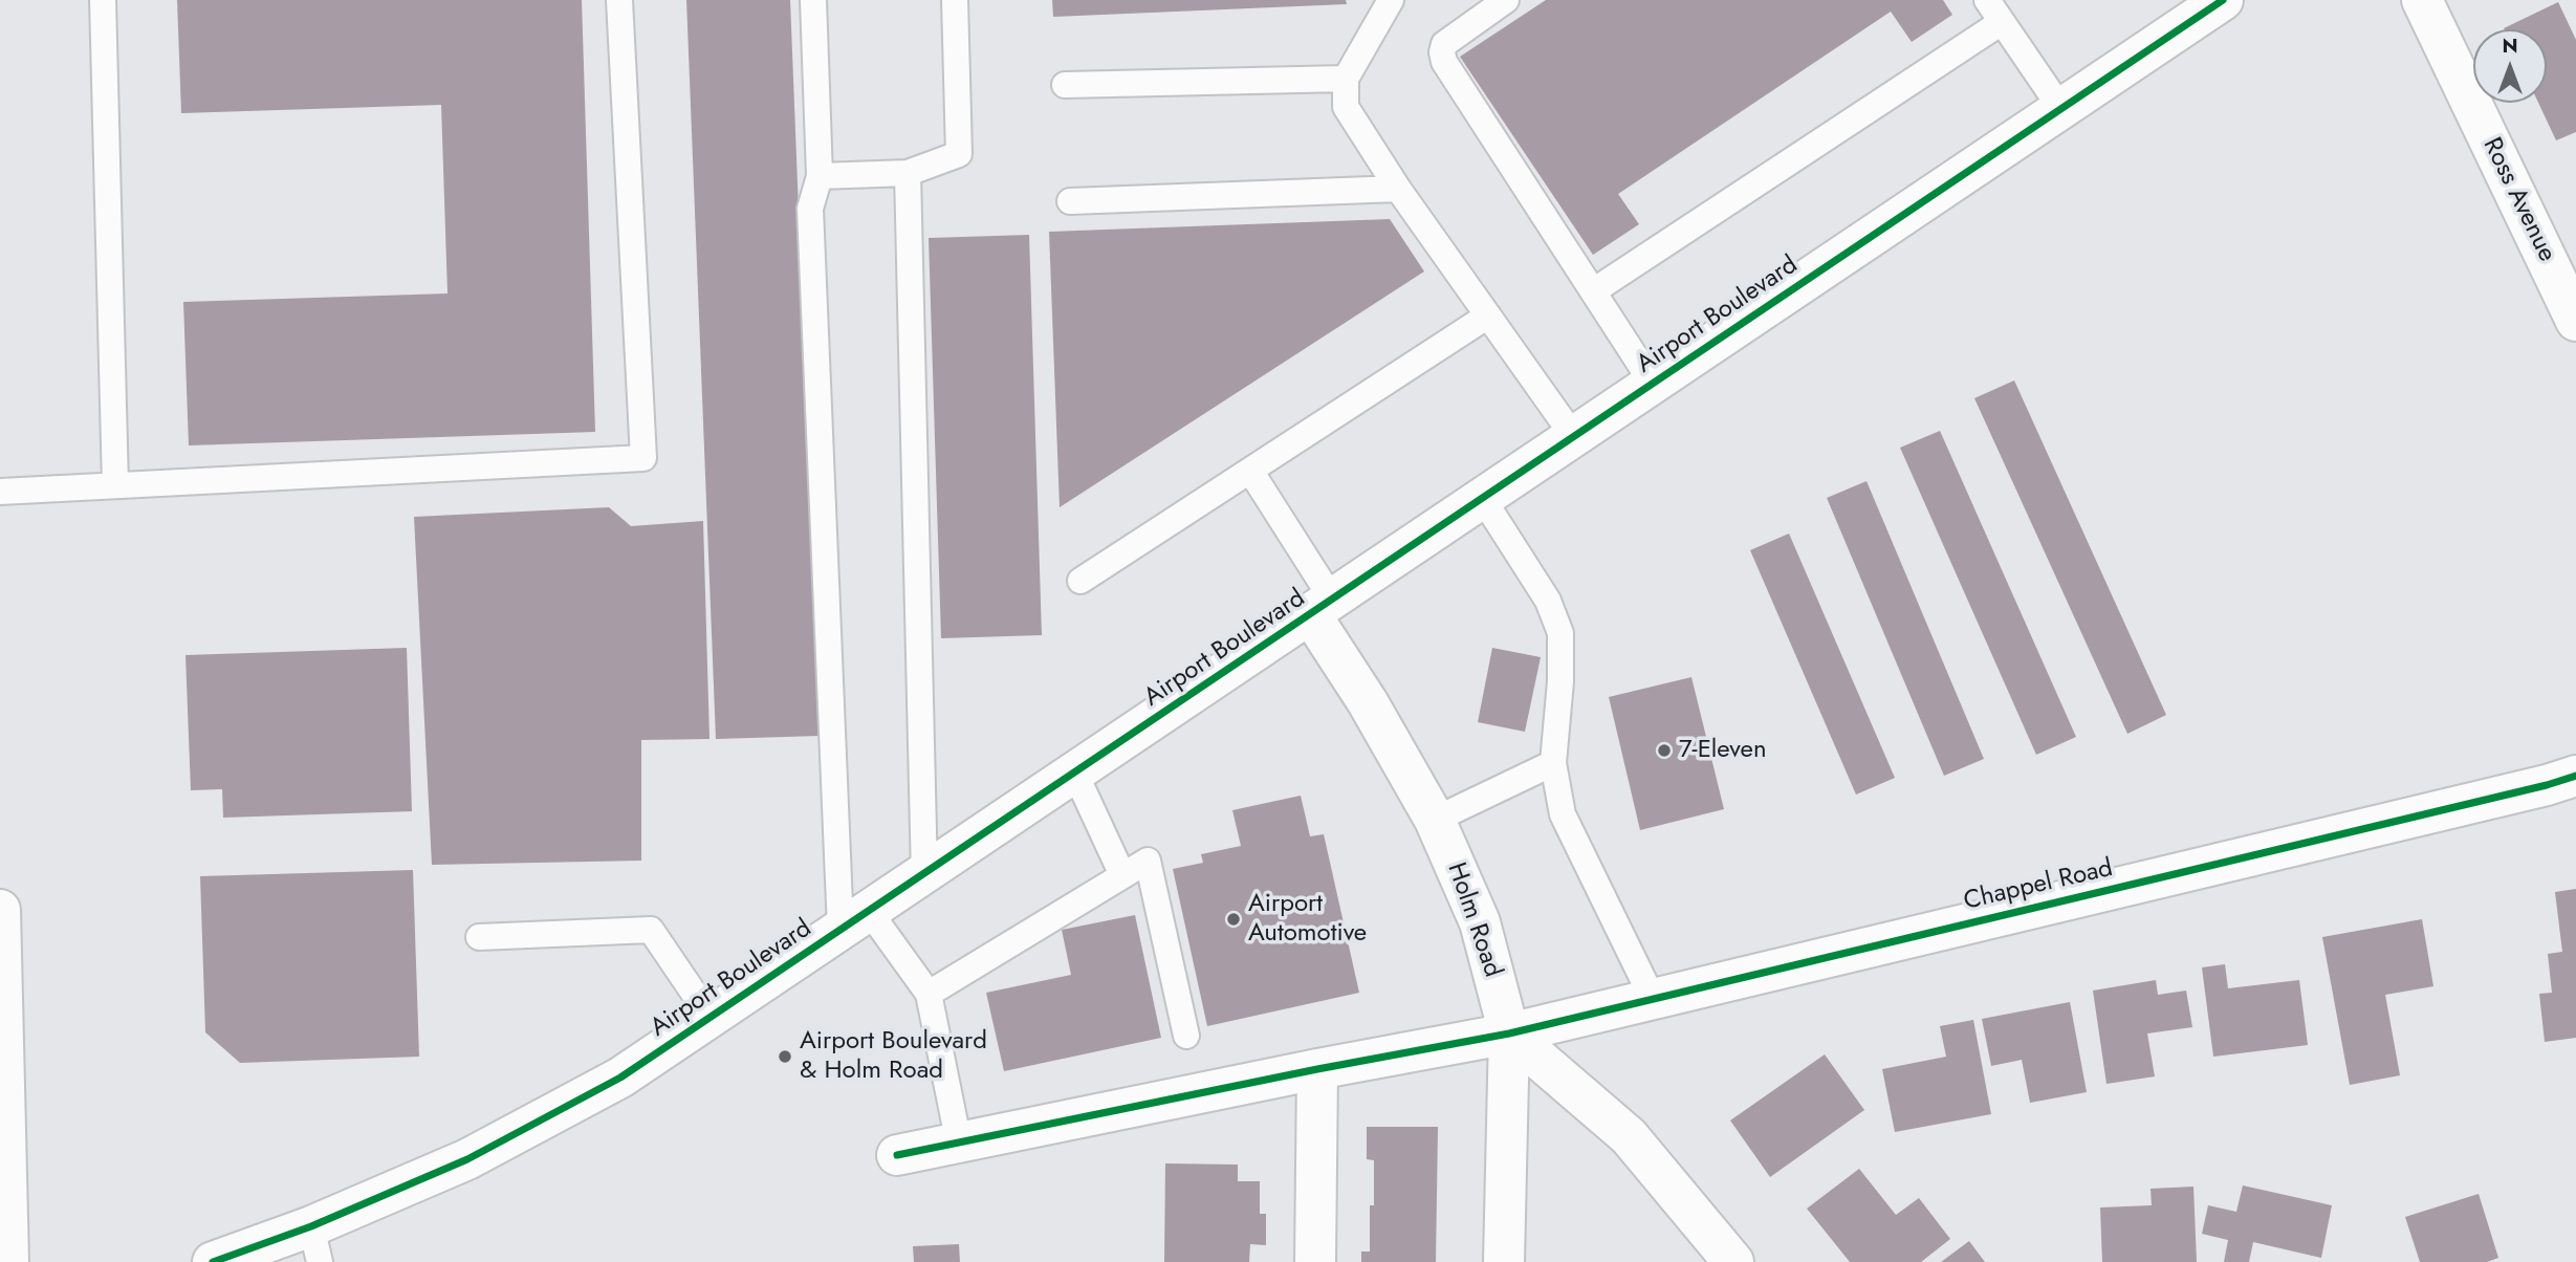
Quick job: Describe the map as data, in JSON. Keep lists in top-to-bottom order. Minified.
{"streets":{"street":["Ross Avenue","Airport Boulevard","Chappel Road","Holm Road"]},"crossings":[["Airport Boulevard","Holm Road"],["Chappel Road","Holm Road"]],"places":["7-Eleven","Airport Automotive","Airport Boulevard & Holm Road"],"north":"top"}
